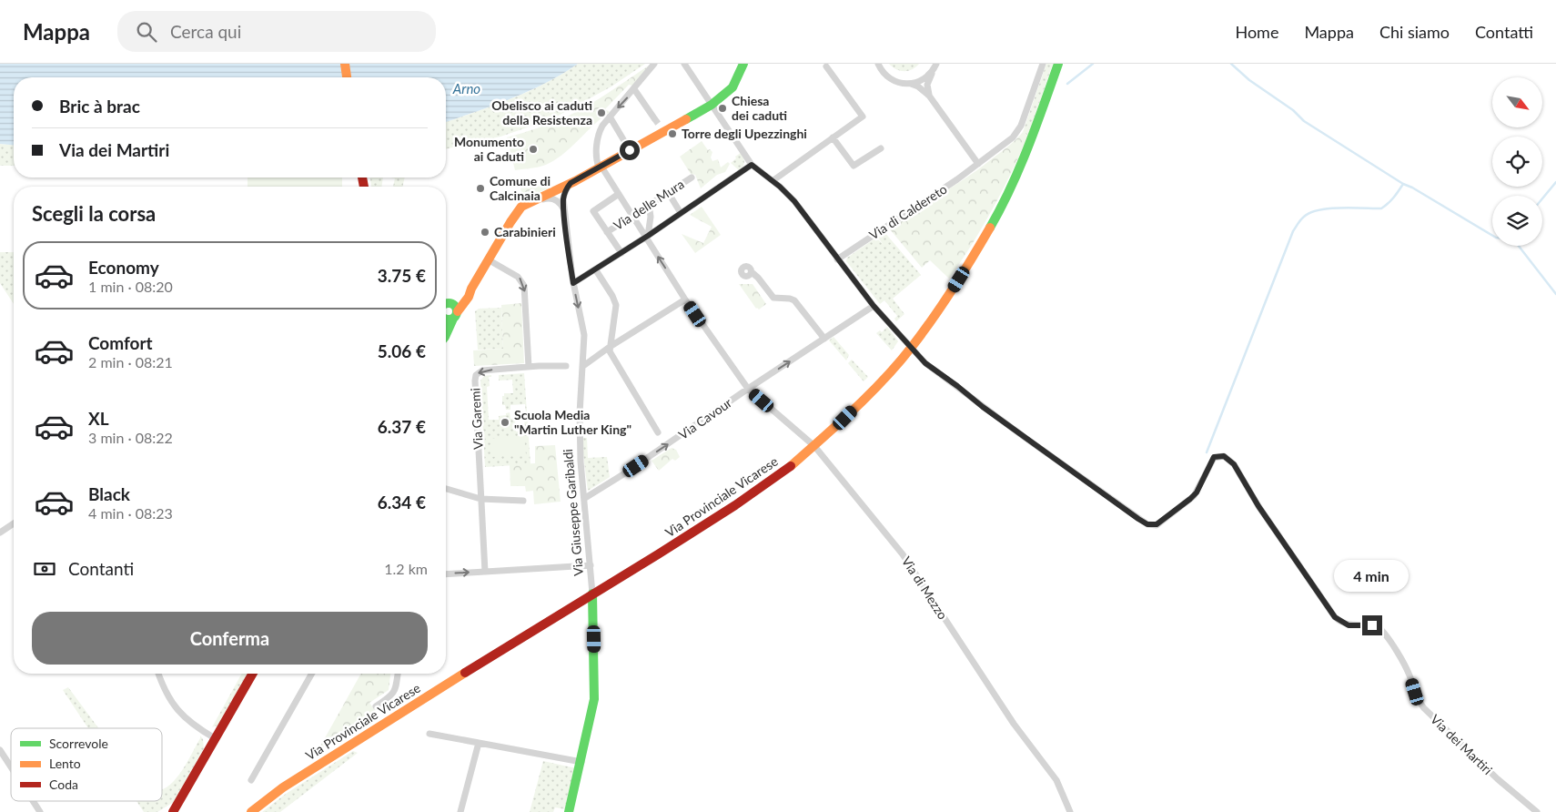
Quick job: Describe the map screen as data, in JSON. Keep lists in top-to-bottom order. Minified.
{"streets":{"main road":["Via Provinciale Vicarese","Via Giuseppe Garibaldi"],"street":["Via delle Mura","Via di Caldereto","Via Garemi","Via Cavour","Via di Mezzo","Via dei Martiri"]},"crossings":[["Via delle Mura","Via di Mezzo"],["Via Cavour","Via Giuseppe Garibaldi"],["Via Cavour","Via di Mezzo"],["Via Provinciale Vicarese","Via Giuseppe Garibaldi"],["Via Provinciale Vicarese","Via di Mezzo"],["Via Provinciale Vicarese","Via dei Martiri"]],"one_way":["Via Cavour"],"water":["Arno"],"places":["Chiesa dei caduti","Obelisco ai caduti della Resistenza","Torre degli Upezzinghi","Monumento ai Caduti","Comune di Calcinaia","Carabinieri","Scuola Media \"Martin Luther King\""],"legend":["Scorrevole","Lento","Coda"],"north":"bottom right","page":{"header":"Mappa","search":"Cerca qui","nav":["Home","Mappa","Chi siamo","Contatti"],"banner":["Bric à brac","Via dei Martiri"],"heading":"Scegli la corsa","list":[{"name":"Economy","note":"1 min · 08:20","value":"3.75 €"},{"name":"Comfort","note":"2 min · 08:21","value":"5.06 €"},{"name":"XL","note":"3 min · 08:22","value":"6.37 €"},{"name":"Black","note":"4 min · 08:23","value":"6.34 €"}],"pay":["Contanti","1.2 km"],"bubble":"4 min","buttons":"Conferma"}}
